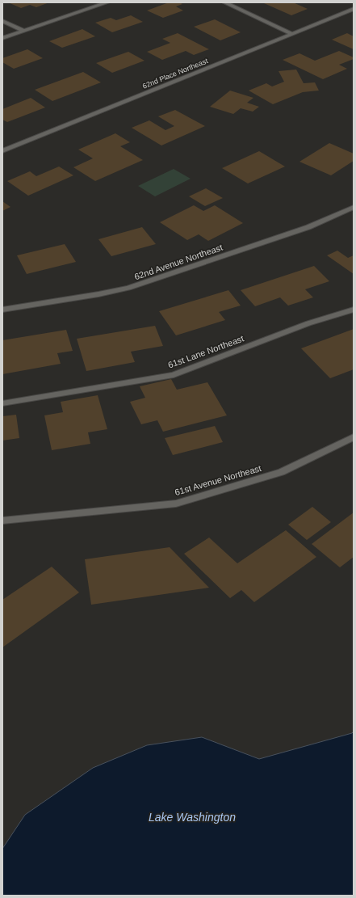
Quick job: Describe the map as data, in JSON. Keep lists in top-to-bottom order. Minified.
{"streets":{"street":["62nd Place Northeast","62nd Avenue Northeast","61st Lane Northeast","61st Avenue Northeast"]},"water":["Lake Washington"]}
